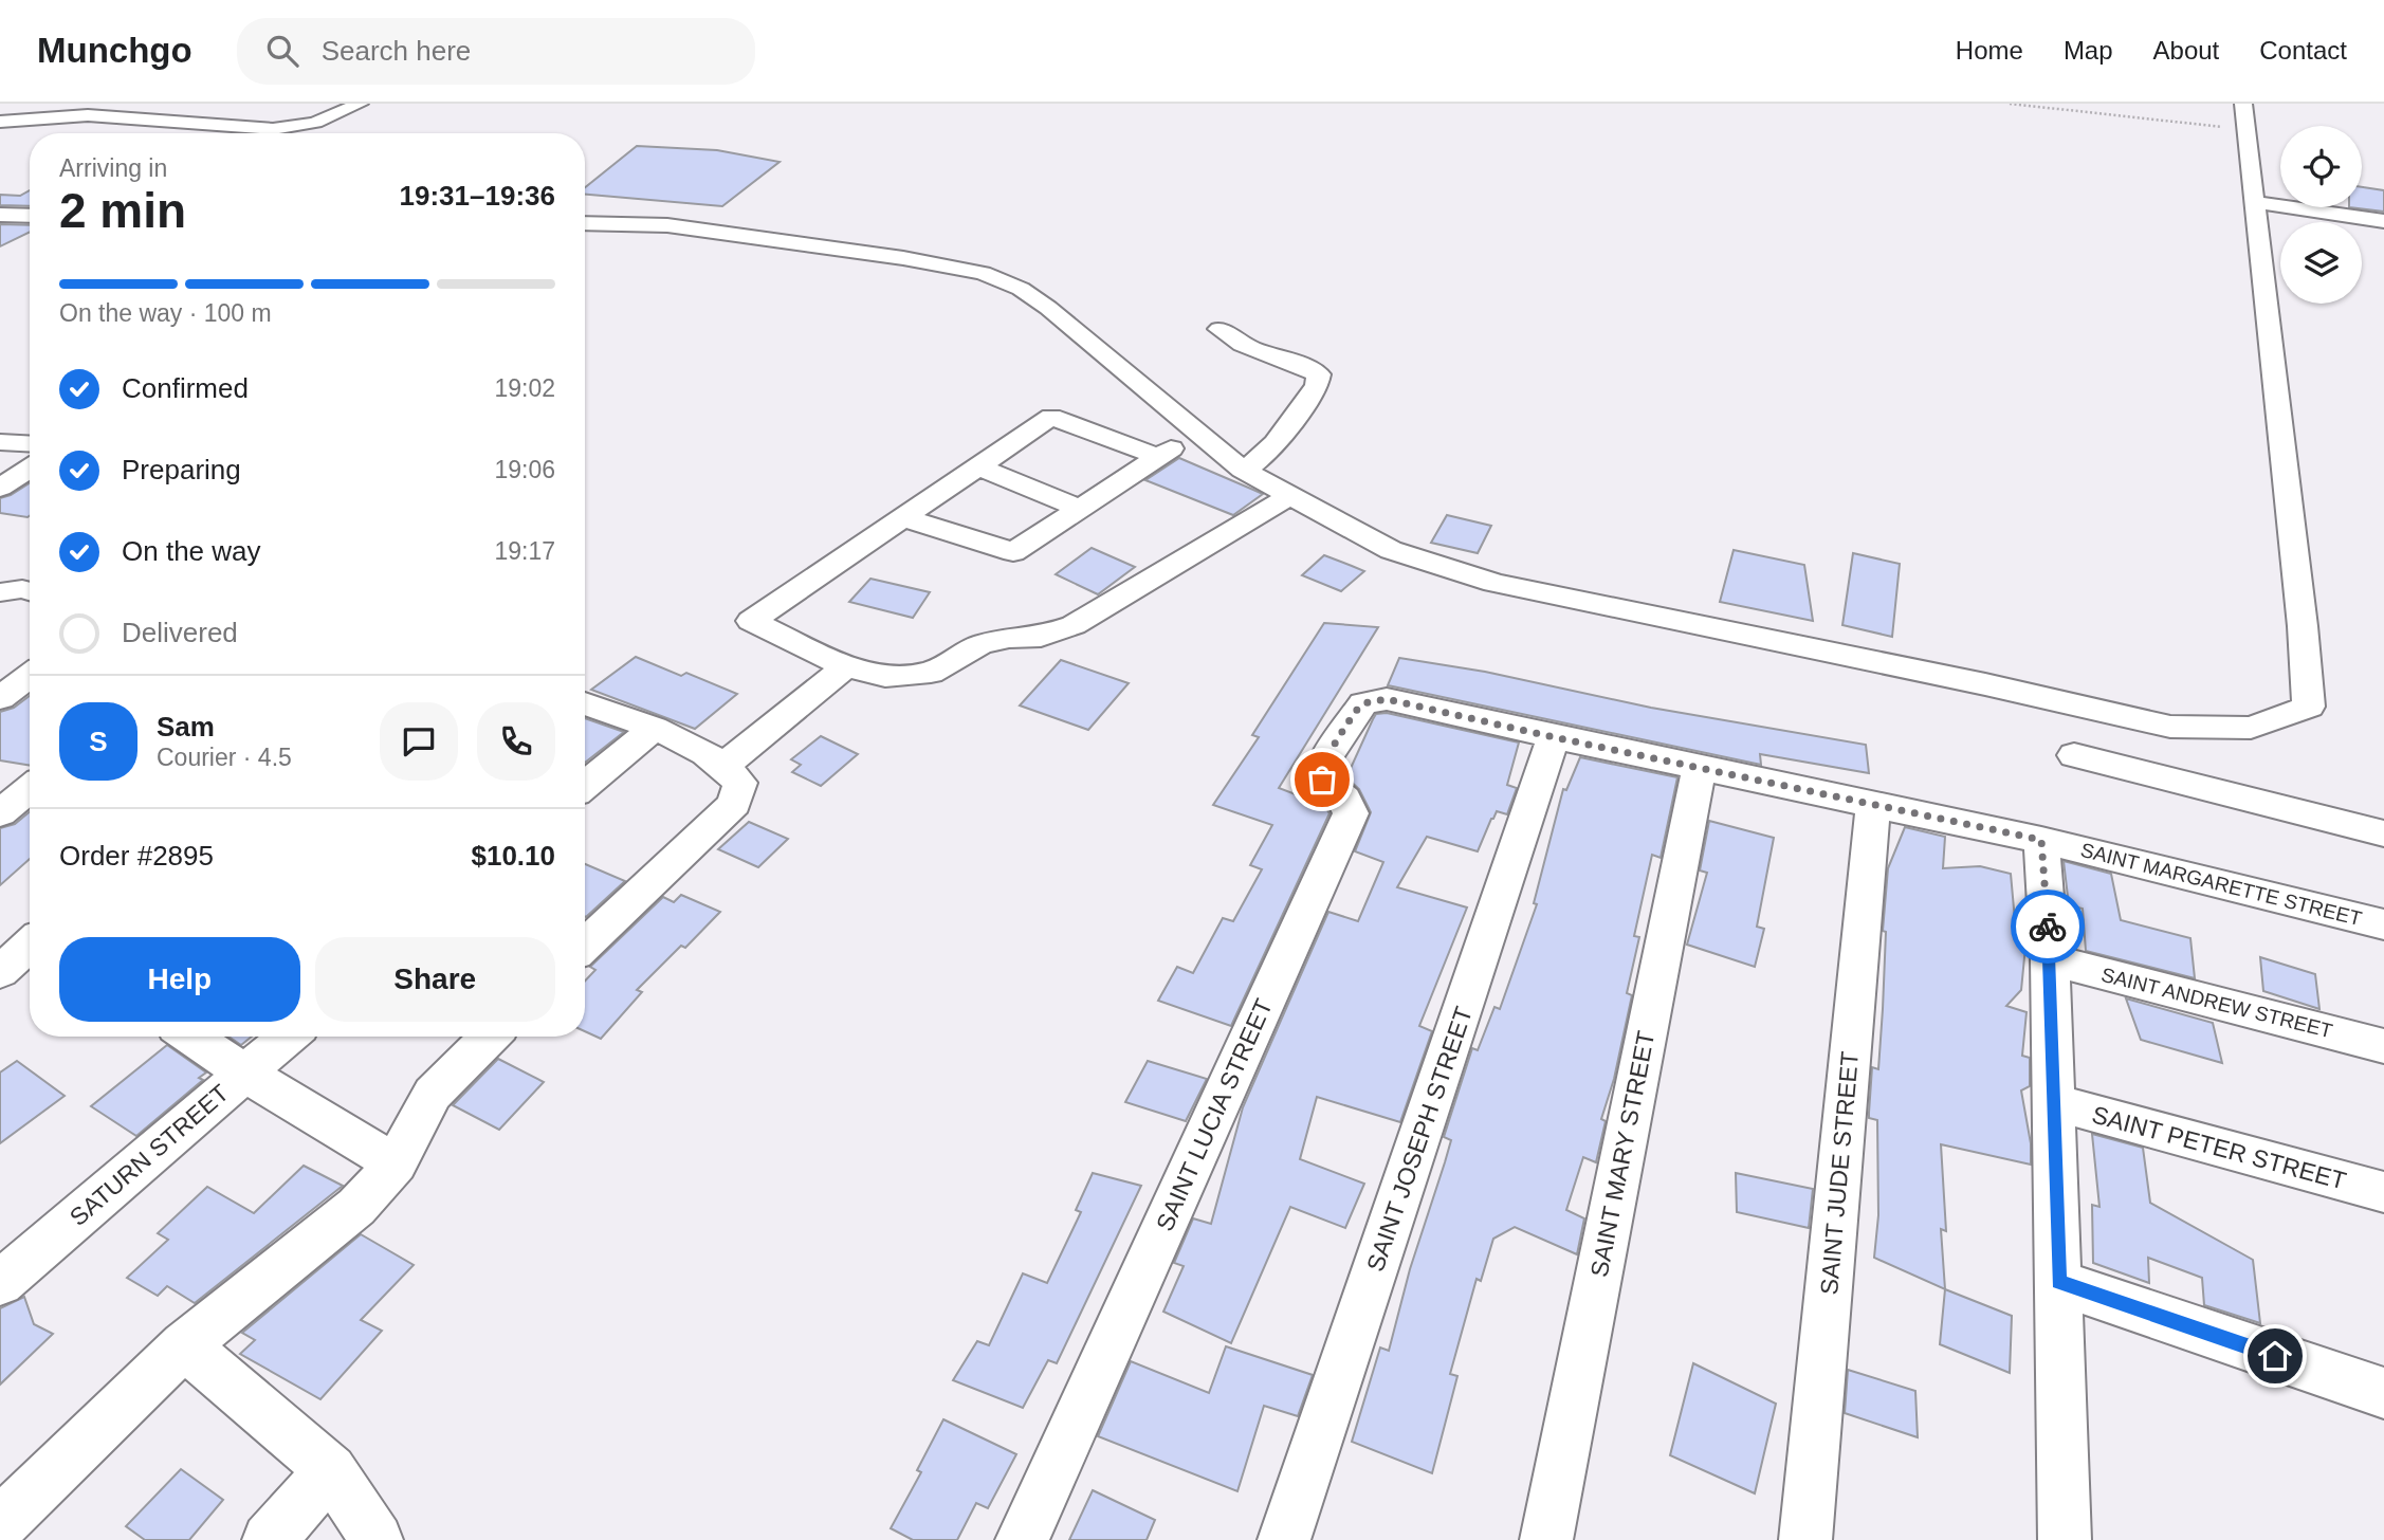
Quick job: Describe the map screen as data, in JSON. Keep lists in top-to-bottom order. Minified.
{"streets":{"street":["SAINT MARGARETTE STREET","SAINT ANDREW STREET","SAINT LUCIA STREET","SAINT JOSEPH STREET","SAINT PETER STREET","SAINT MARY STREET","SATURN STREET","SAINT JUDE STREET"]},"crossings":[["SAINT MARGARETTE STREET","SAINT LUCIA STREET"],["SAINT MARGARETTE STREET","SAINT JOSEPH STREET"],["SAINT MARGARETTE STREET","SAINT MARY STREET"],["SAINT MARGARETTE STREET","SAINT JUDE STREET"]],"page":{"header":"Munchgo","search":"Search here","nav":["Home","Map","About","Contact"],"heading":["2 min","Arriving in","19:31–19:36"],"panel":["Sam","Courier · 4.5","Order #2895","$10.10"],"bar":"On the way · 100 m","list":[["Confirmed","19:02"],["Preparing","19:06"],["On the way","19:17"],"Delivered"],"round":"S","buttons":["Help","Share"]}}
